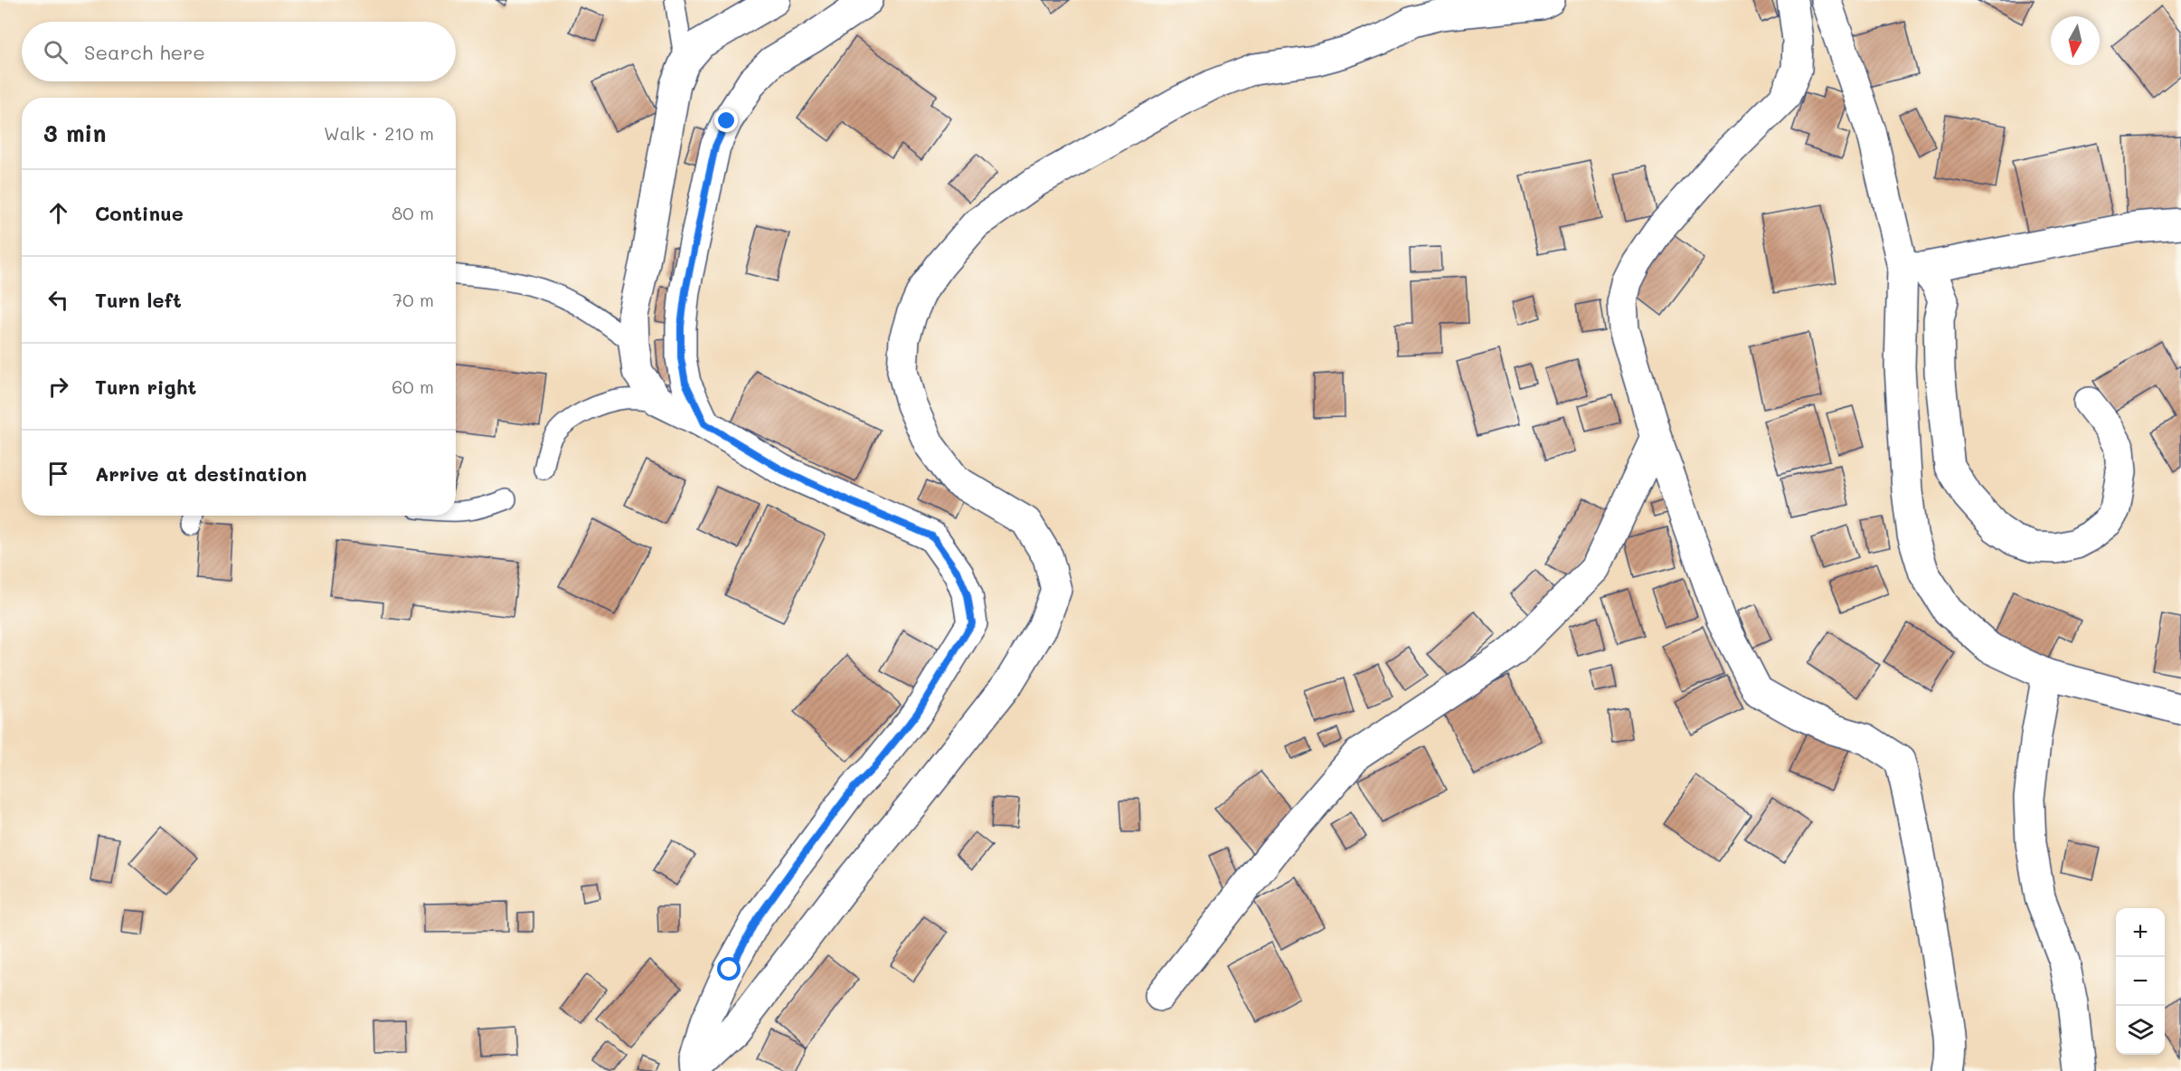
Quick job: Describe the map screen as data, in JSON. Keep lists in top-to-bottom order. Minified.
{"north":"bottom","page":{"search":"Search here","heading":["3 min","Walk · 210 m"],"list":[["Continue","80 m"],["Turn left","70 m"],["Turn right","60 m"],"Arrive at destination"],"map_buttons":["+","−"]}}
